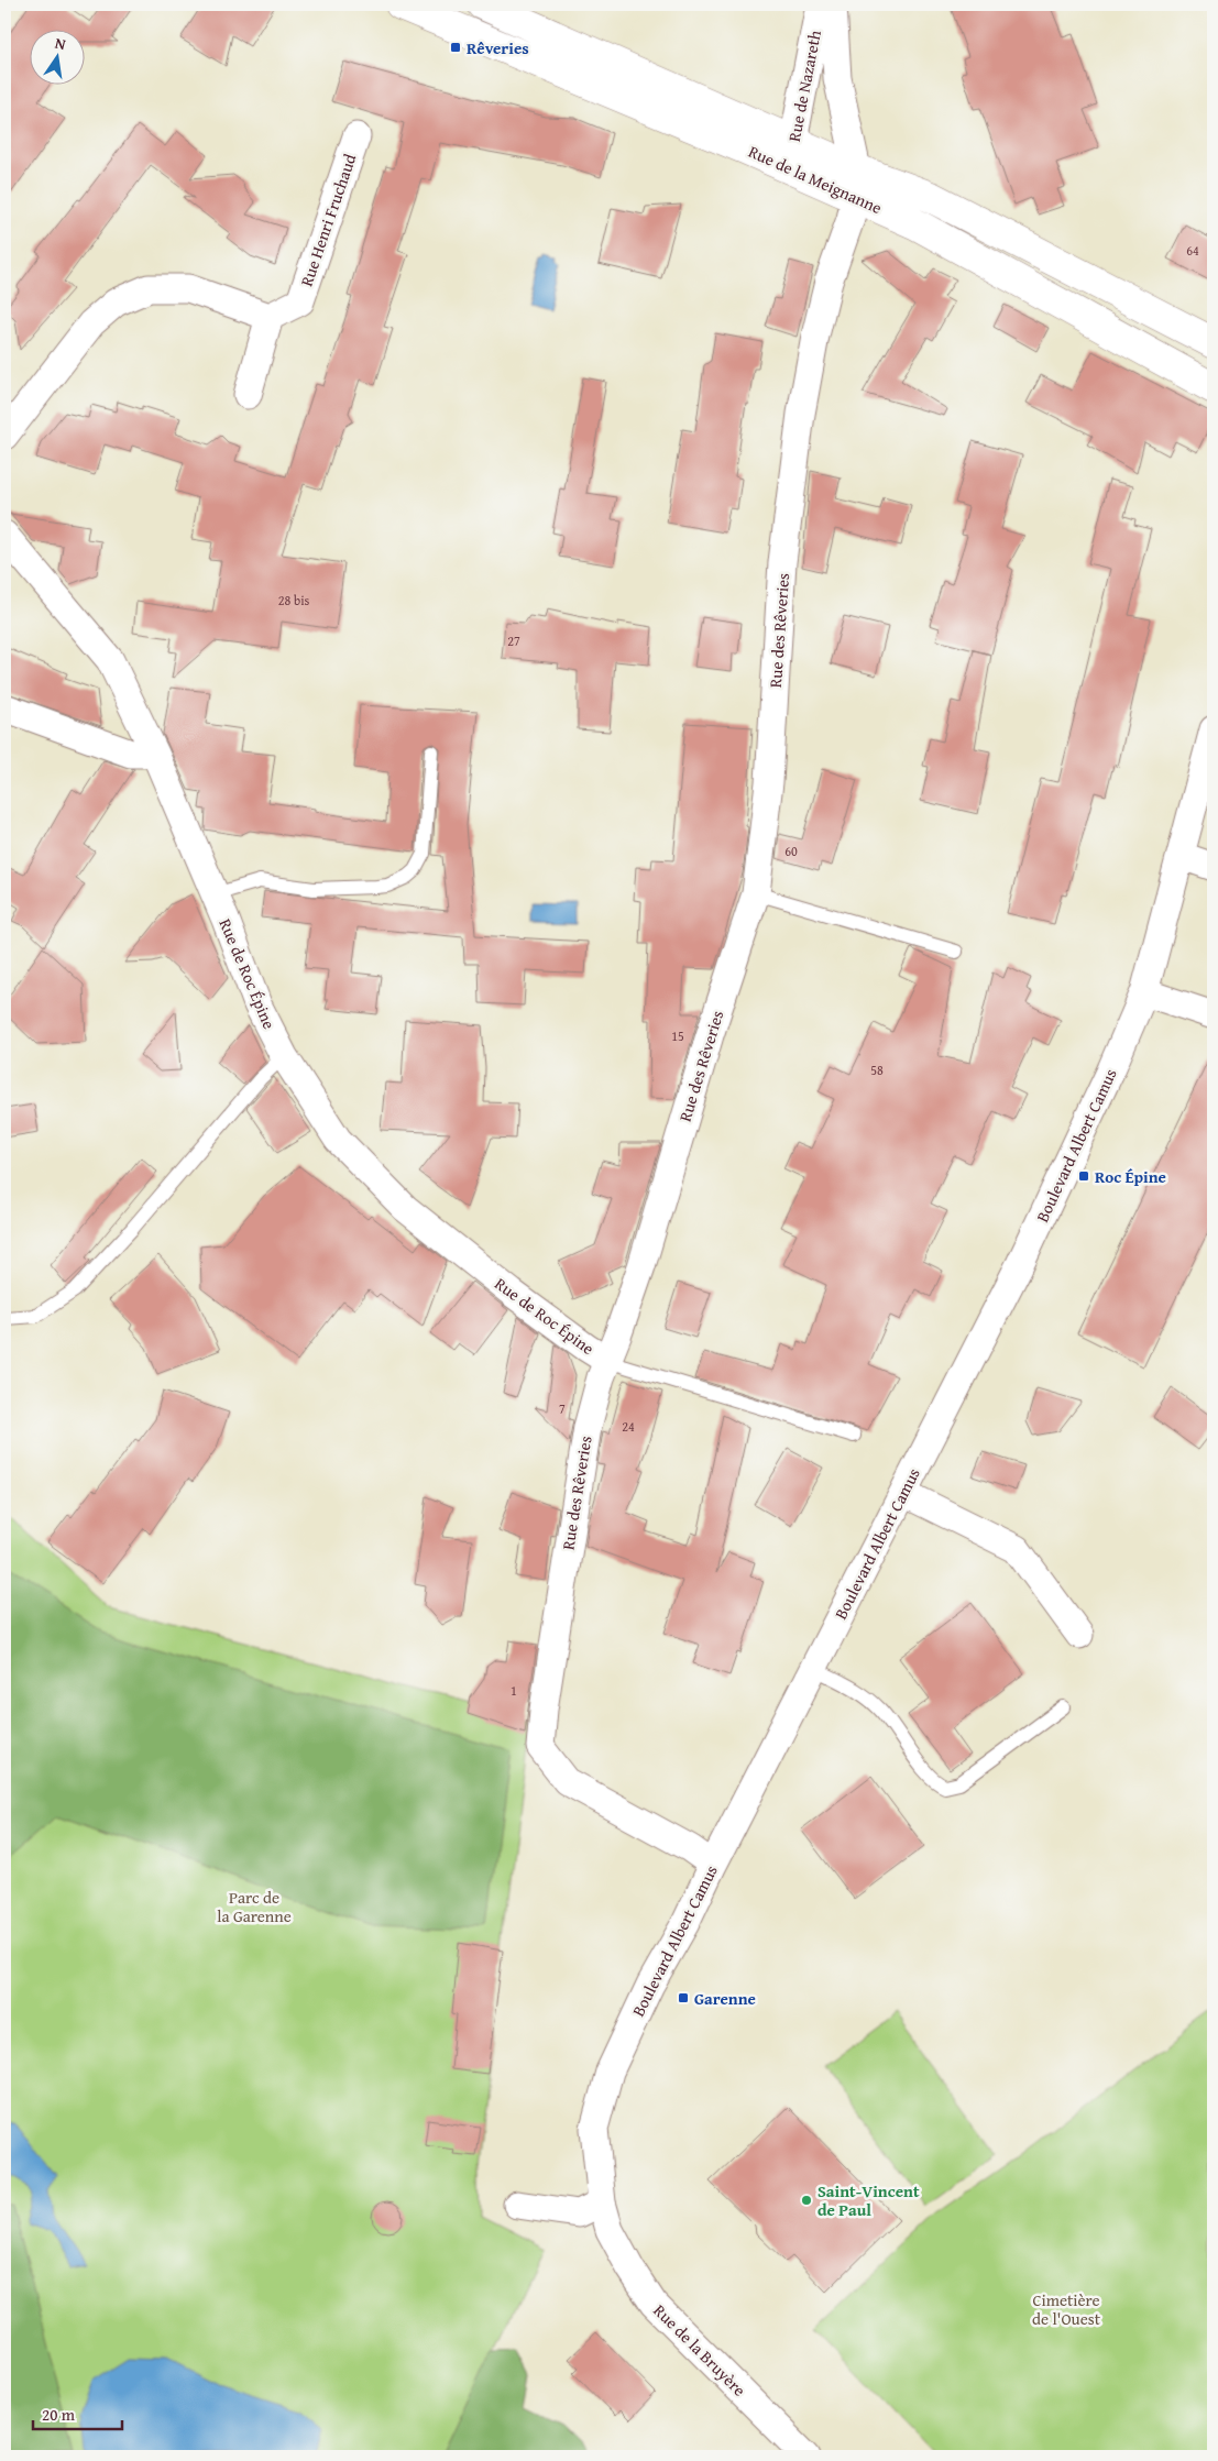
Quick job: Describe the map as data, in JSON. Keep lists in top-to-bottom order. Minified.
{"streets":{"street":["Rue de Nazareth","Rue de la Meignanne","Rue Henri Fruchaud","Rue des Rêveries","Rue de Roc Épine","Boulevard Albert Camus","Rue de la Bruyère"]},"crossings":[["Rue de Nazareth","Rue de la Meignanne"],["Rue de Nazareth","Rue des Rêveries"],["Rue de la Meignanne","Rue des Rêveries"],["Rue des Rêveries","Rue de Roc Épine"],["Rue des Rêveries","Boulevard Albert Camus"],["Boulevard Albert Camus","Rue de la Bruyère"]],"parks":["Parc de la Garenne","Cimetière de l'Ouest"],"places":{"transit":["Rêveries","Roc Épine","Garenne"],"other":["Saint-Vincent de Paul"]},"house_numbers":["64","28 bis","27","60","15","58","7","24","1"],"scale_bar":"20 m","north":"top"}
